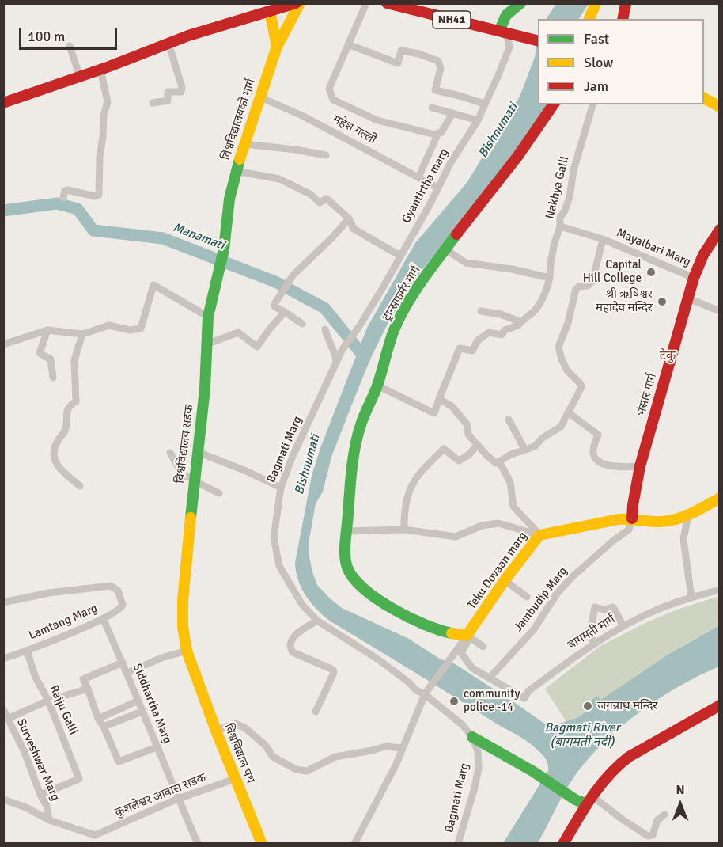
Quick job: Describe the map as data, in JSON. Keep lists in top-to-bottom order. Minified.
{"streets":{"main road":["NH41","विश्वविद्यालयको मार्ग","ट्रान्सफर्मर मार्ग","भंसार मार्ग","विश्वविद्यालय सडक","Teku Dovaan marg","विश्वविद्याल पथ"],"street":["महेश गल्ली","Gyantirtha marg","Nakhya Galli","Mayalbari Marg","Bagmati Marg","Jambudip Marg","Lamtang Marg","बागमती मार्ग","Siddhartha Marg","Rajju Galli","Surveshwar Marg","कुशलेश्वर आवास सडक"]},"crossings":[["NH41","Gyantirtha marg"],["विश्वविद्यालयको मार्ग","महेश गल्ली"],["विश्वविद्यालयको मार्ग","विश्वविद्यालय सडक"],["महेश गल्ली","Gyantirtha marg"],["Gyantirtha marg","Bagmati Marg"],["Nakhya Galli","Mayalbari Marg"],["Mayalbari Marg","भंसार मार्ग"],["ट्रान्सफर्मर मार्ग","Teku Dovaan marg"],["भंसार मार्ग","Teku Dovaan marg"],["भंसार मार्ग","Jambudip Marg"],["विश्वविद्यालय सडक","विश्वविद्याल पथ"],["Teku Dovaan marg","Jambudip Marg"],["Jambudip Marg","बागमती मार्ग"],["Lamtang Marg","Siddhartha Marg"],["Lamtang Marg","Rajju Galli"],["Siddhartha Marg","कुशलेश्वर आवास सडक"],["Rajju Galli","Surveshwar Marg"],["विश्वविद्याल पथ","कुशलेश्वर आवास सडक"]],"districts":["टेकु"],"water":["Bishnumati","Manamati","Bagmati River (बागमती नदी)"],"places":["Capital Hill College","श्री ऋषिश्वर महादेव मन्दिर","community police -14","जगन्नाथ मन्दिर"],"legend":["Fast","Slow","Jam"],"scale_bar":"100 m","north":"top"}
